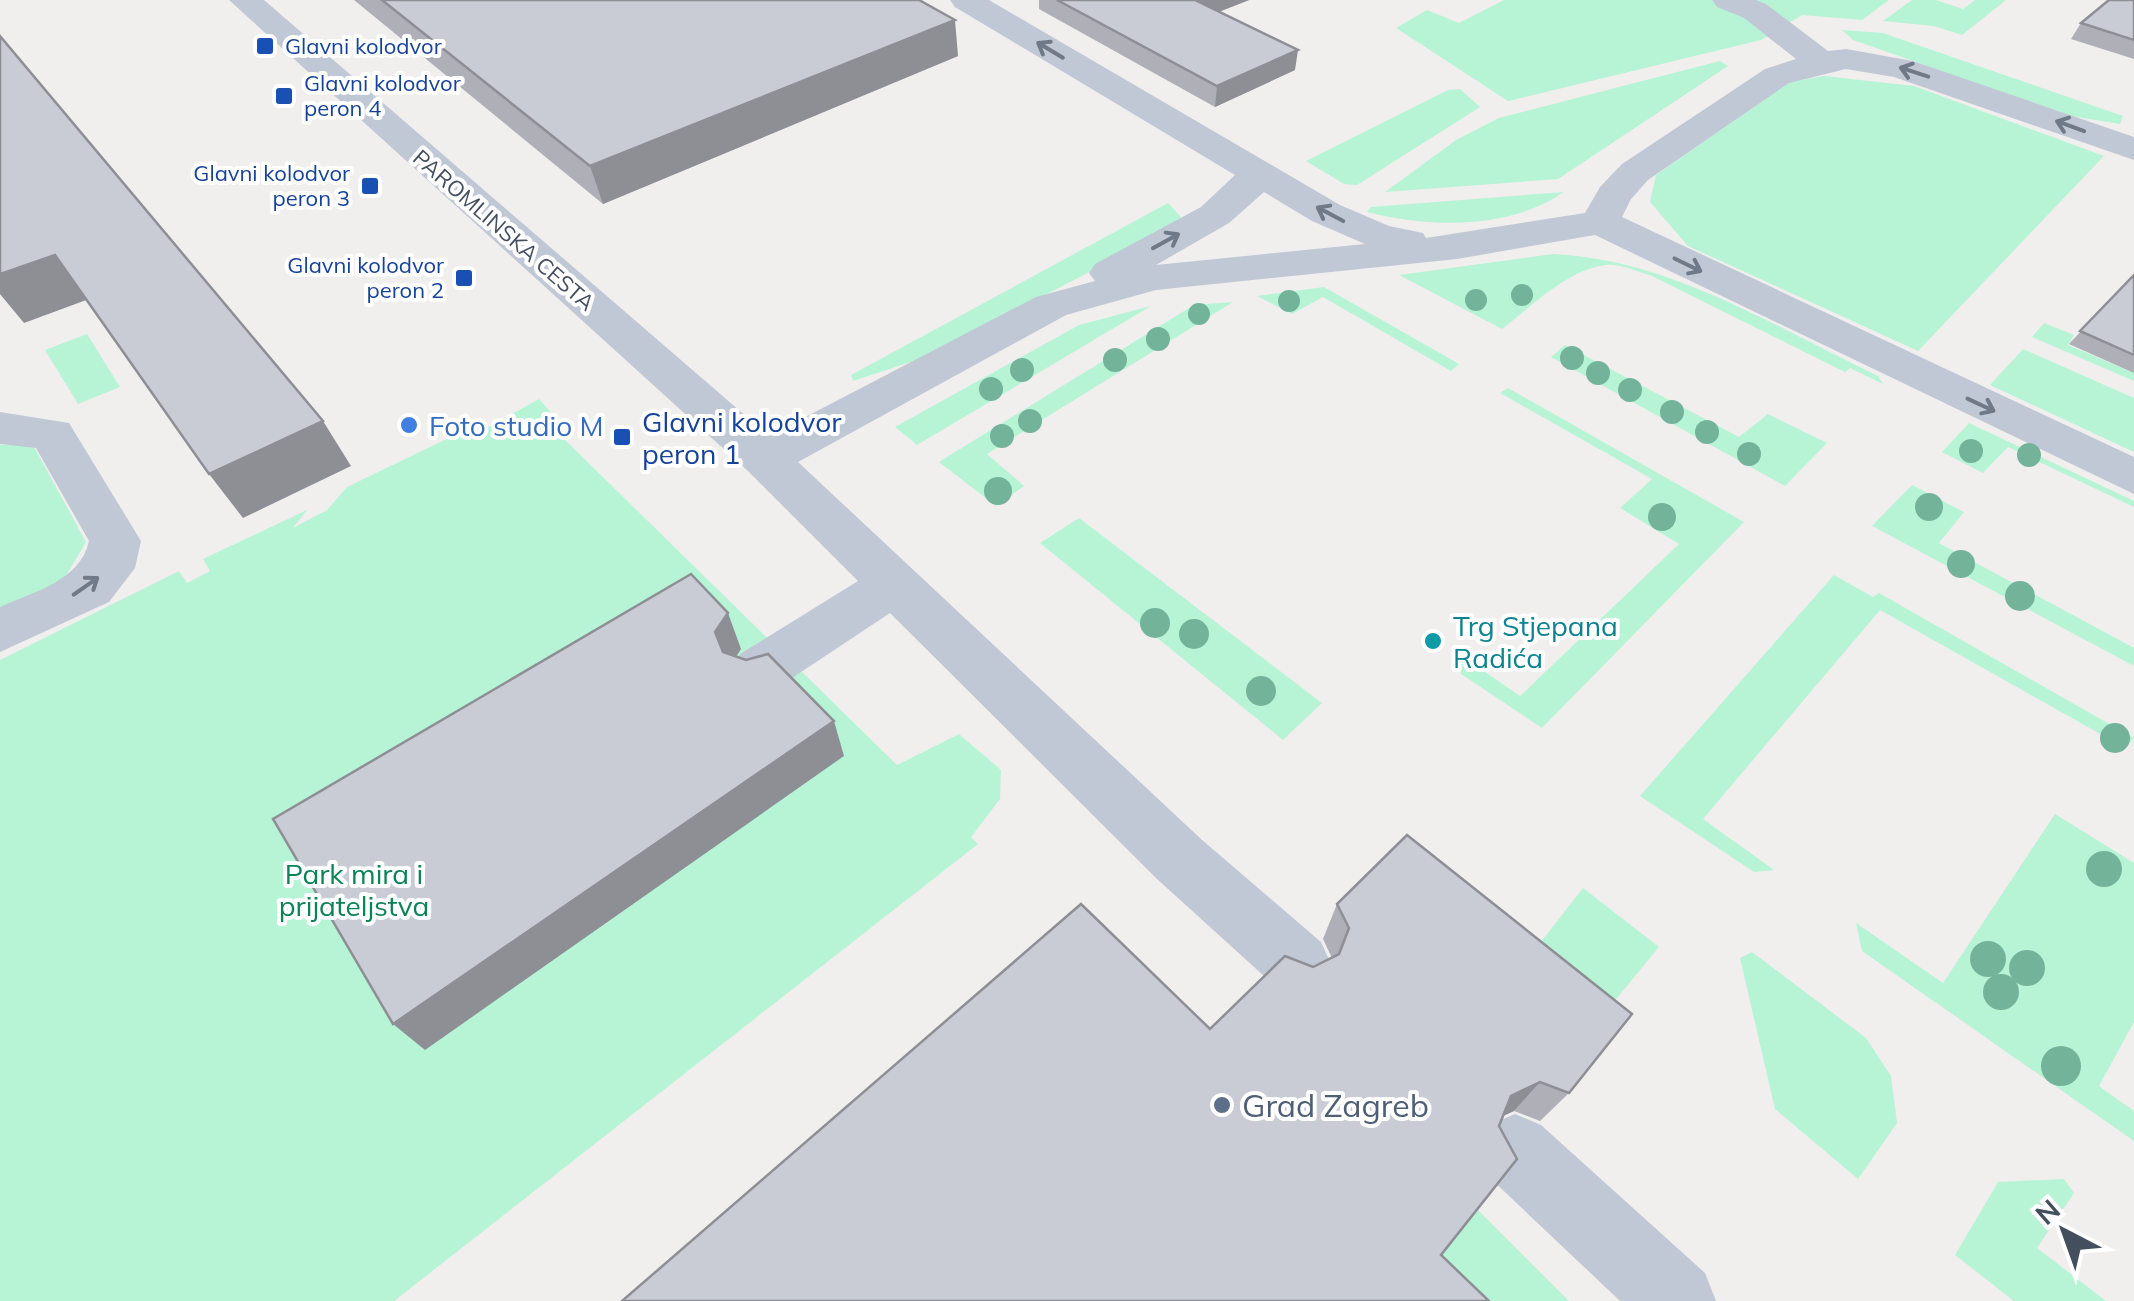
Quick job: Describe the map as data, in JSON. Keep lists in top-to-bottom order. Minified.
{"streets":{"street":["PAROMLINSKA CESTA"]},"parks":["Park mira i prijateljstva"],"places":{"transit":["Glavni kolodvor","Glavni kolodvor peron 4","Glavni kolodvor peron 3","Glavni kolodvor peron 2","Glavni kolodvor peron 1"],"other":["Foto studio M","Trg Stjepana Radića","Grad Zagreb"]},"north":"top left"}
